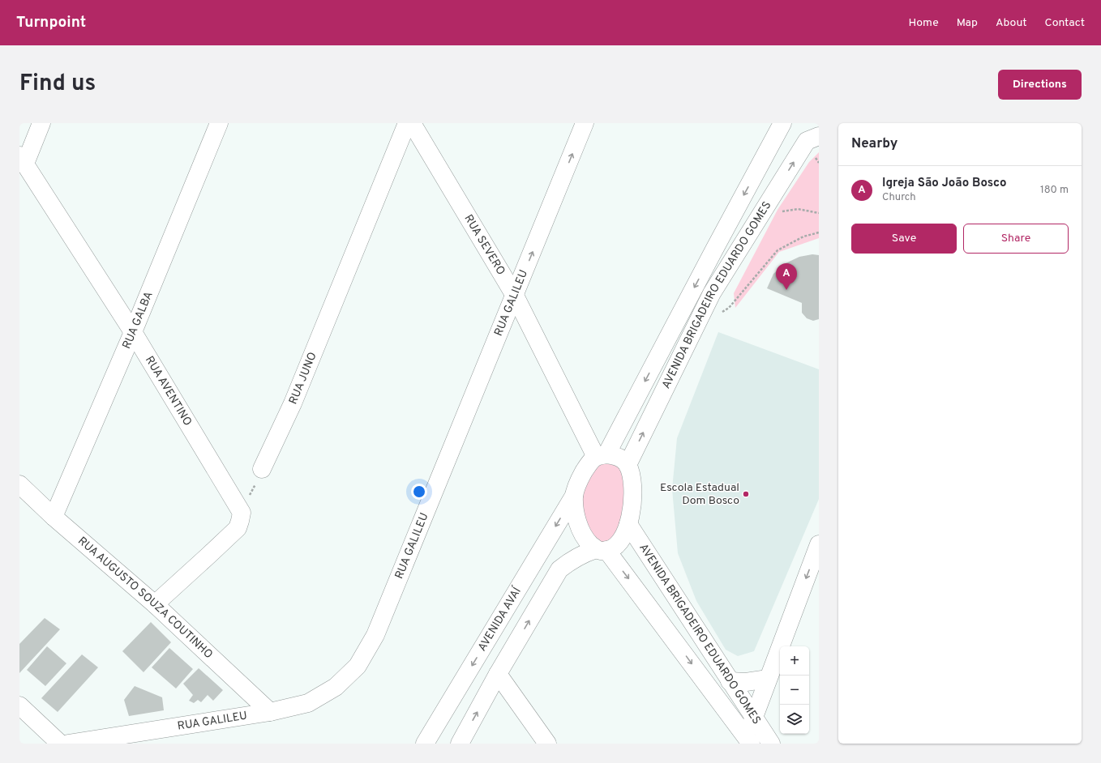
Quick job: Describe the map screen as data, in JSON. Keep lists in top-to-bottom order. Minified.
{"streets":{"street":["RUA SEVERO","AVENIDA BRIGADEIRO EDUARDO GOMES","RUA GALILEU","RUA GALBA","RUA JUNO","RUA AVENTINO","RUA AUGUSTO SOUZA COUTINHO","AVENIDA AVAÍ"]},"crossings":[["RUA SEVERO","AVENIDA BRIGADEIRO EDUARDO GOMES"],["RUA SEVERO","RUA GALILEU"],["RUA SEVERO","AVENIDA AVAÍ"],["AVENIDA BRIGADEIRO EDUARDO GOMES","AVENIDA AVAÍ"],["RUA GALILEU","RUA AUGUSTO SOUZA COUTINHO"],["RUA GALBA","RUA AVENTINO"],["RUA GALBA","RUA AUGUSTO SOUZA COUTINHO"]],"places":["Escola Estadual Dom Bosco"],"page":{"header":"Turnpoint","nav":["Home","Map","About","Contact"],"title":"Find us","buttons":["Directions",["Save","Share"]],"heading":"Nearby","list":[{"mark":"A","name":"Igreja São João Bosco","note":"Church","value":"180 m"}],"pins":"A","map_buttons":["+","−"]}}
